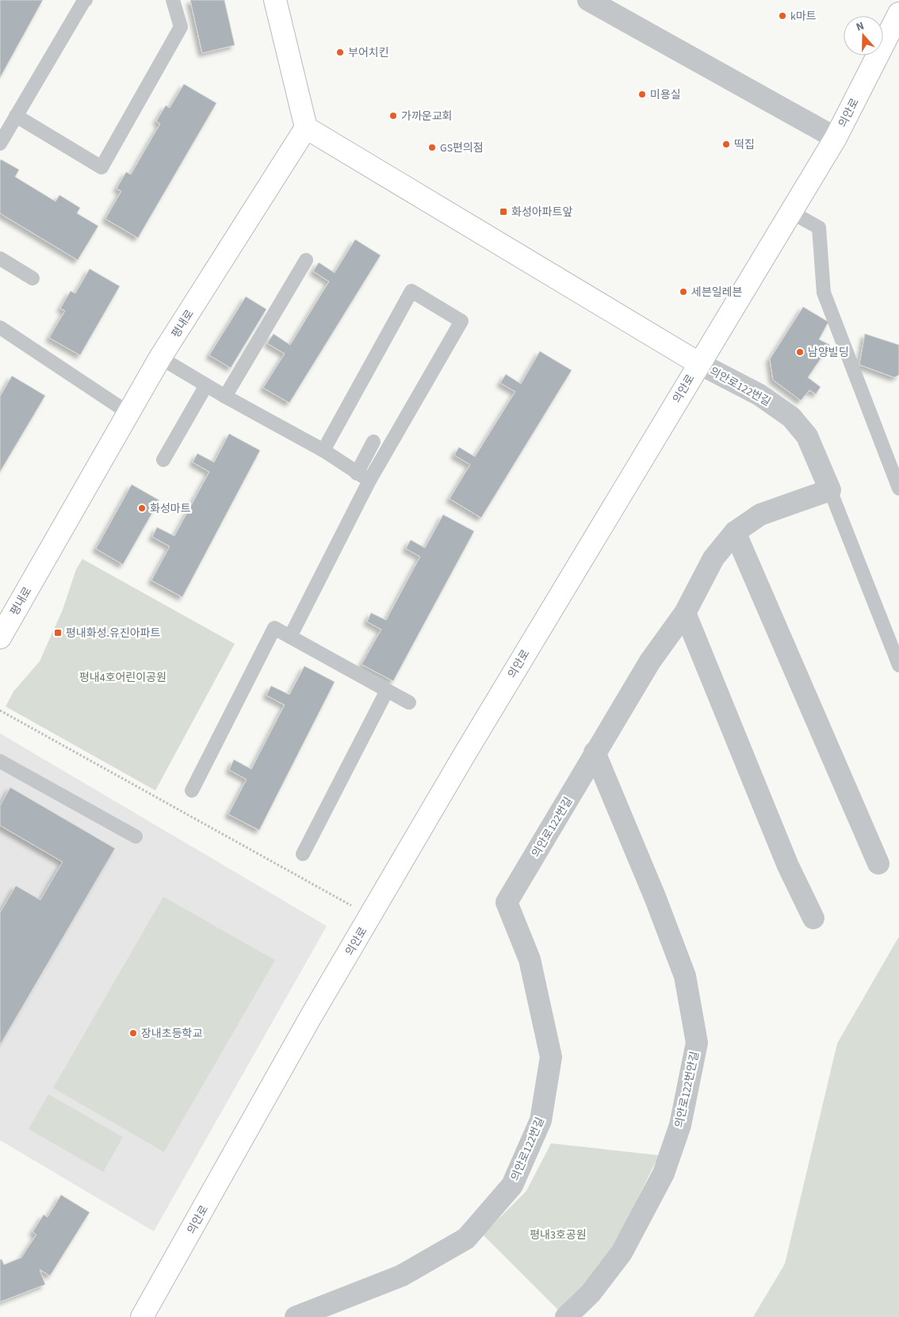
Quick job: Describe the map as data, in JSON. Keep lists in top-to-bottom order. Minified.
{"streets":{"street":["의안로","평내로","의안로122번길","의안로122번안길"]},"crossings":[["의안로","의안로122번길"],["의안로122번길","의안로122번안길"]],"parks":["평내4호어린이공원","평내3호공원"],"places":{"other":["k마트","부어치킨","미용실","가까운교회","떡집","GS편의점","세븐일레븐","남양빌딩","화성마트","장내초등학교"],"transit":["화성아파트앞","평내화성.유진아파트"]},"north":"top"}
